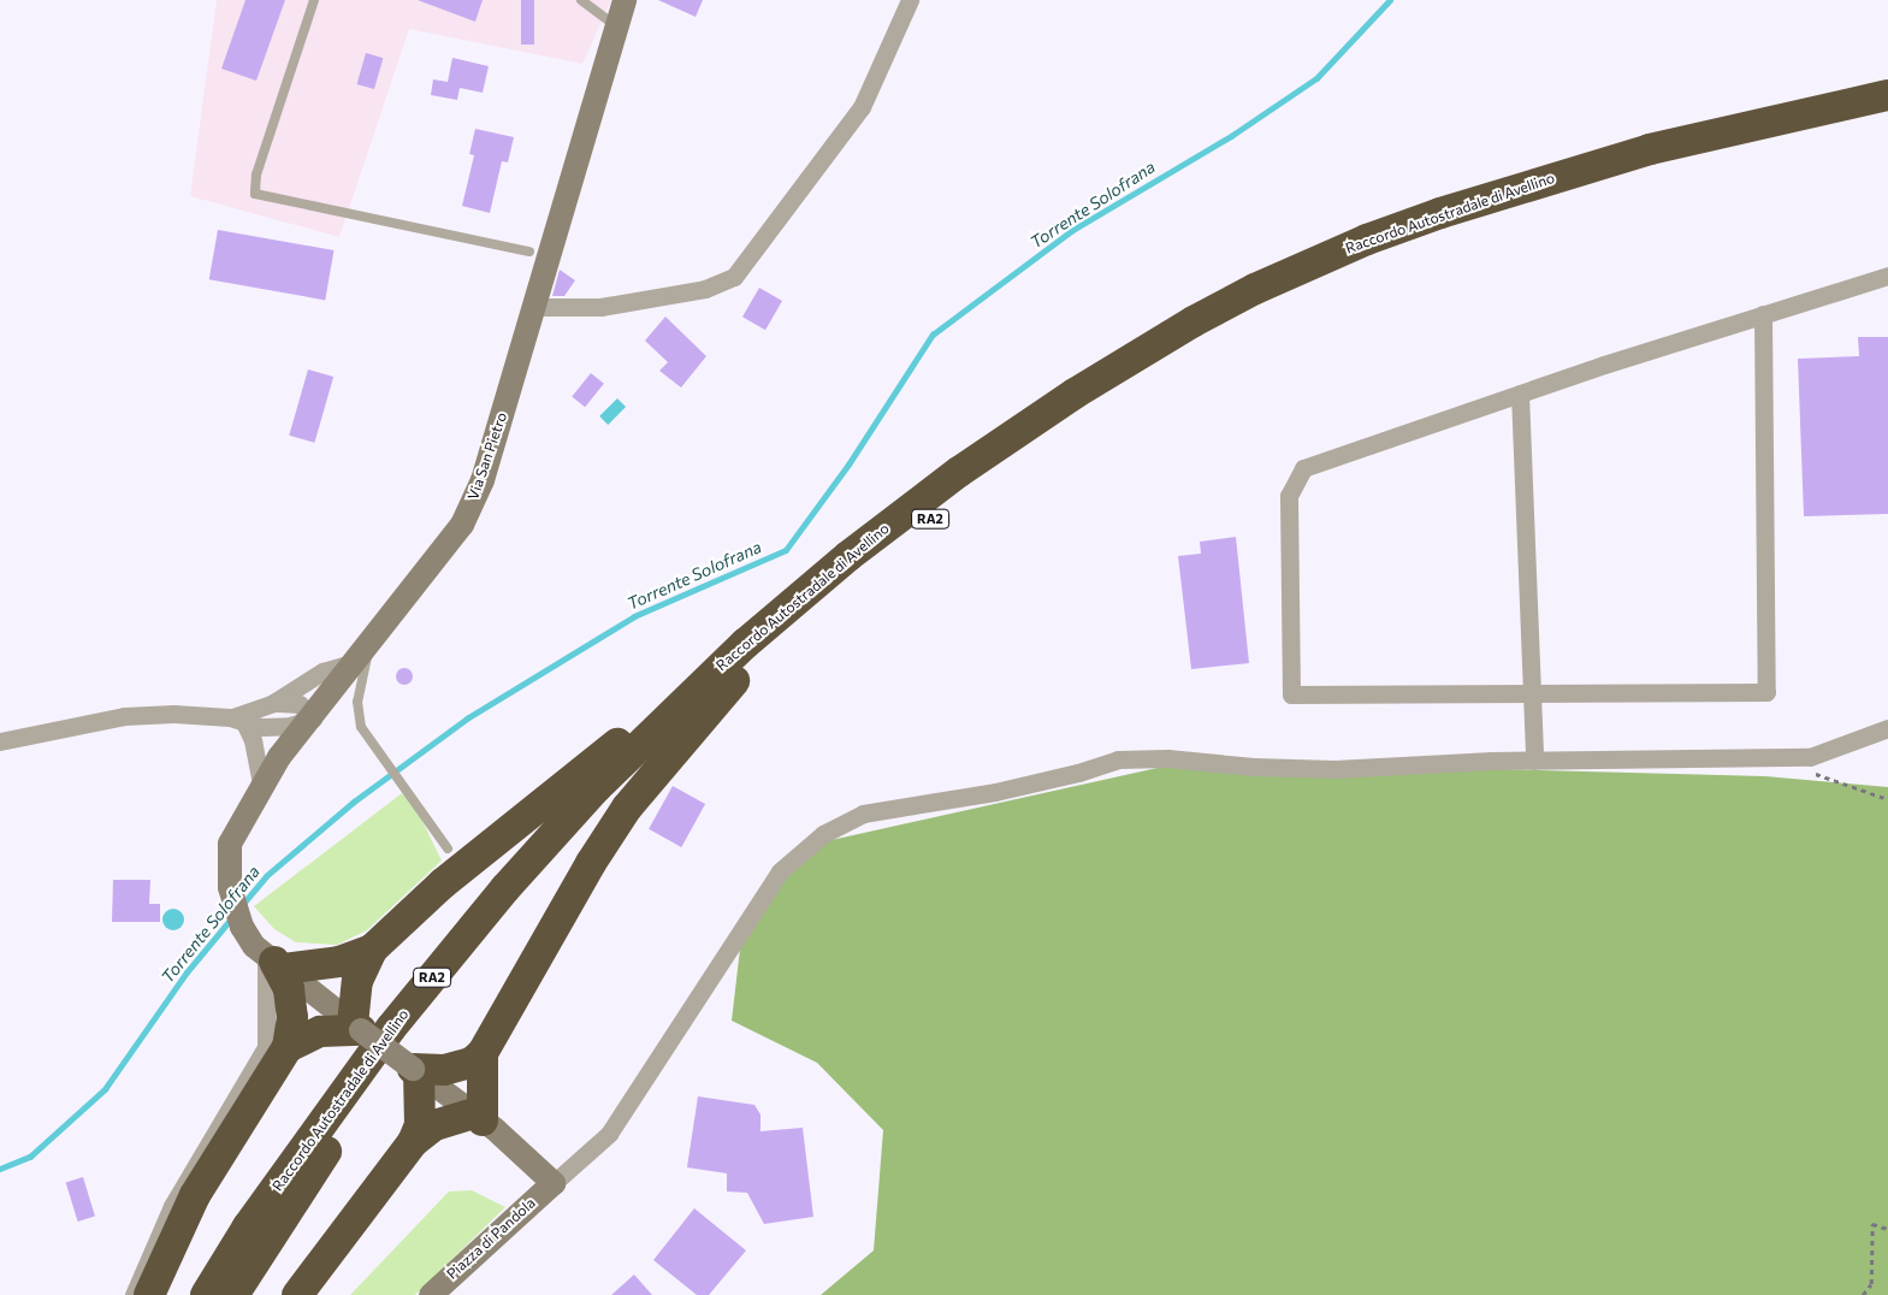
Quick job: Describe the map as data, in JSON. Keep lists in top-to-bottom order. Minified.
{"streets":{"highway":["Raccordo Autostradale di Avellino","RA2"],"street":["Via San Pietro","Piazza di Pandola"]},"water":["Torrente Solofrana"]}
